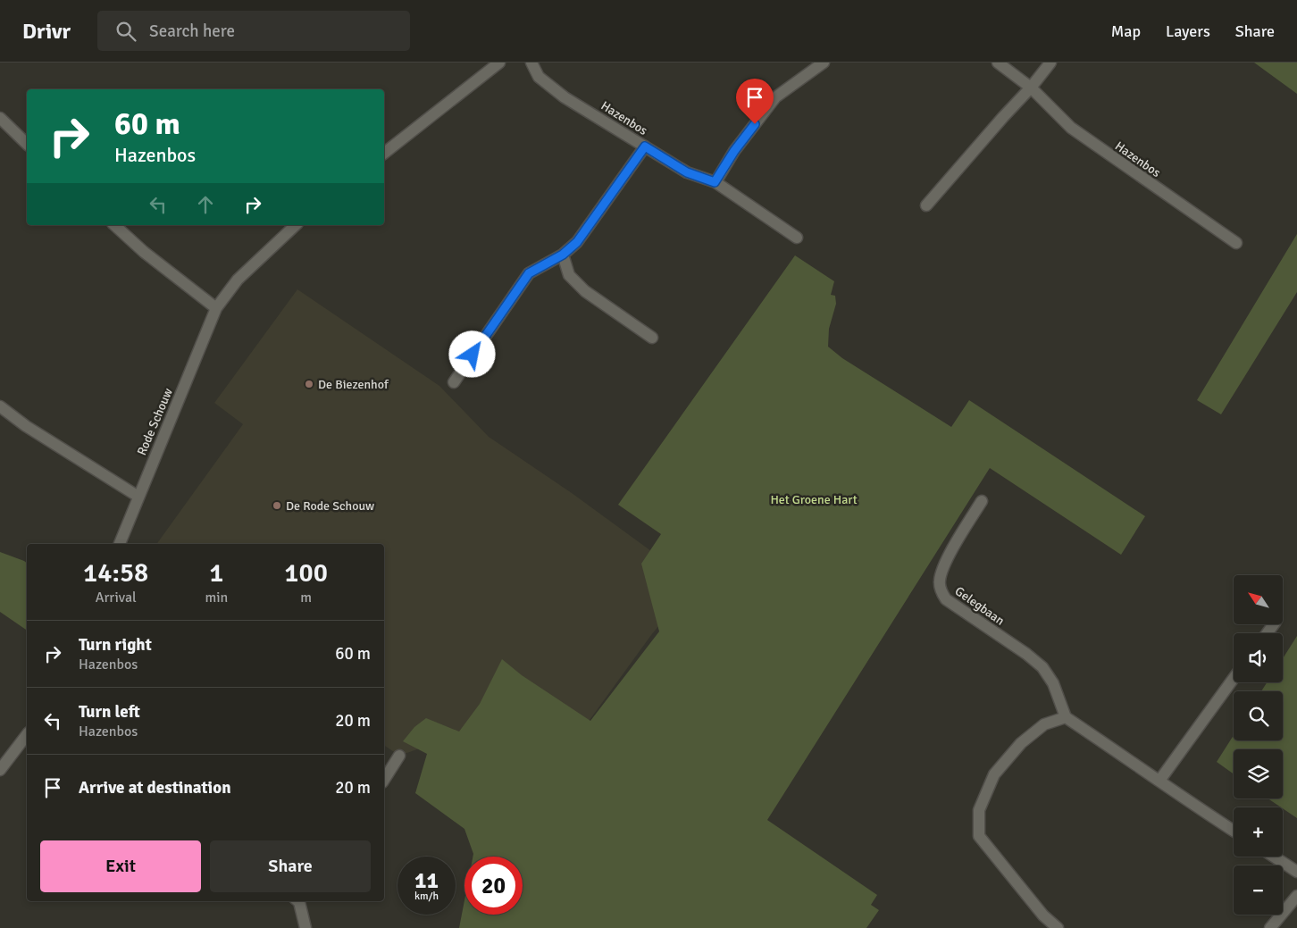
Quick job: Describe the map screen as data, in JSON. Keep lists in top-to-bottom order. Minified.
{"streets":{"street":["Hazenbos","Rode Schouw","Gelegbaan"]},"parks":["Het Groene Hart"],"places":["De Biezenhof","De Rode Schouw"],"north":"top left","page":{"header":"Drivr","search":"Search here","nav":["Map","Layers","Share"],"turn":["60 m","Hazenbos"],"eta":["14:58","Arrival","1","min","100","m"],"map_buttons":["+","−"],"list":[{"name":"Turn right","note":"Hazenbos","value":"60 m"},{"name":"Turn left","note":"Hazenbos","value":"20 m"},{"name":"Arrive at destination","value":"20 m"}],"buttons":["Exit","Share"],"speed":"11 km/h","limit":"20"}}
